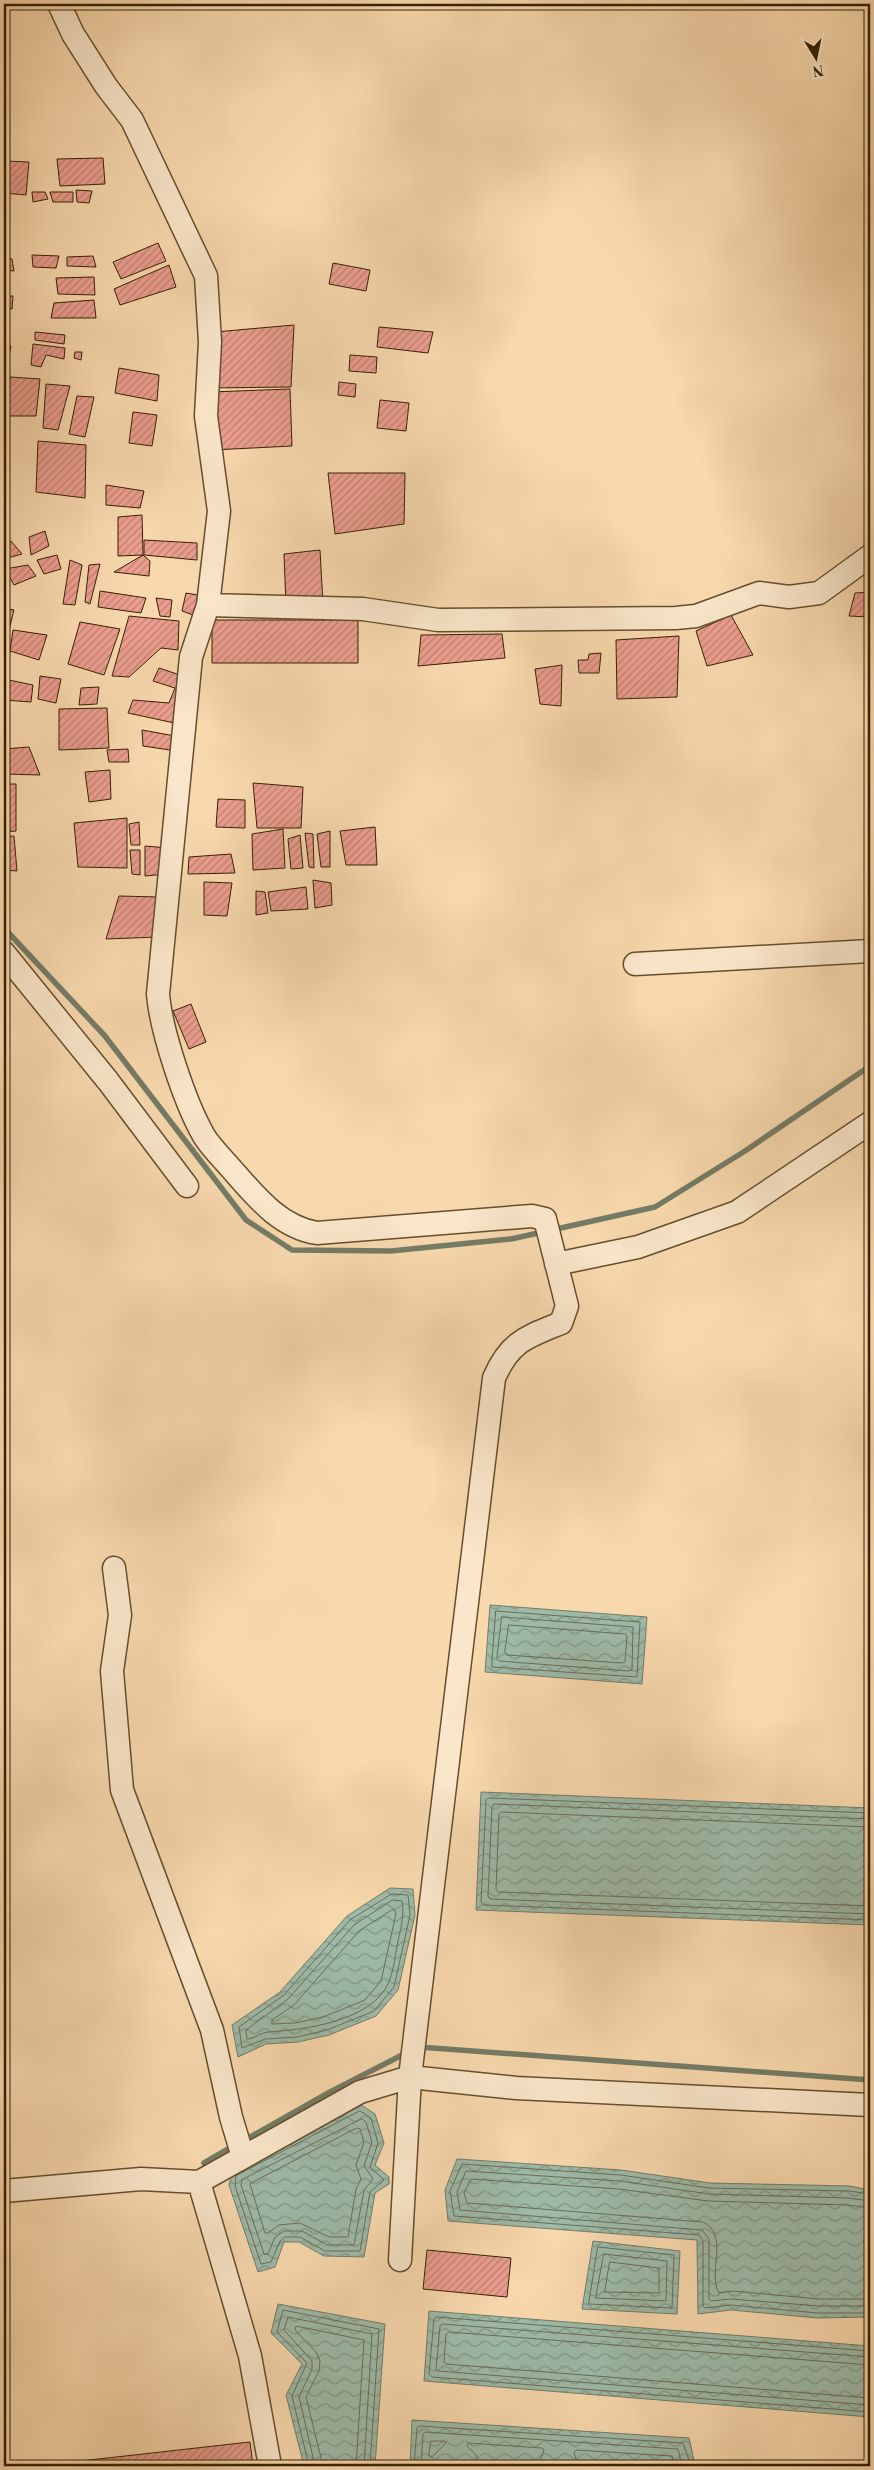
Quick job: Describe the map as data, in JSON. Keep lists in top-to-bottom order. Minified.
{"north":"bottom"}
